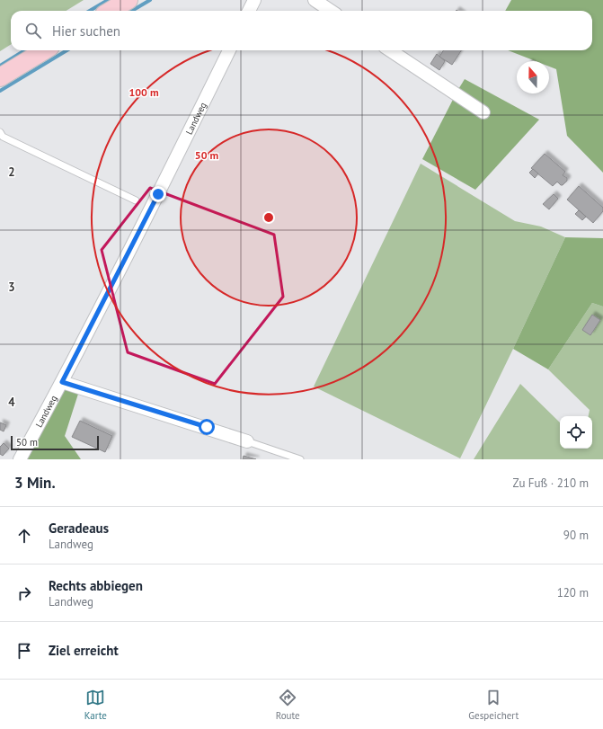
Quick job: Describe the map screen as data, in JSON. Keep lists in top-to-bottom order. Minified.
{"streets":{"street":["Landweg"]},"scale_bar":"50 m","north":"top","page":{"search":"Hier suchen","scale":"50 m","heading":["3 Min.","Zu Fuß · 210 m"],"list":[["Geradeaus","Landweg","90 m"],["Rechts abbiegen","Landweg","120 m"],"Ziel erreicht"],"nav":["Karte","Route","Gespeichert"]},"grid":{"rows":["2","3","4"]},"rings":["100 m","50 m"]}
